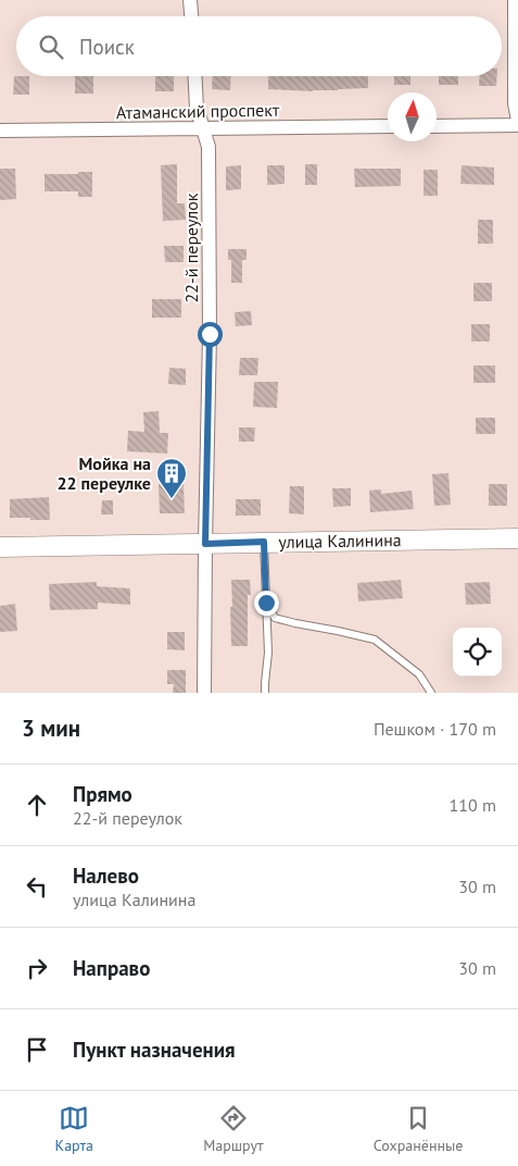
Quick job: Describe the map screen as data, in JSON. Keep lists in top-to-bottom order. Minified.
{"streets":{"main road":["улица Калинина"],"street":["Атаманский проспект","22-й переулок"]},"crossings":[["Атаманский проспект","22-й переулок"],["22-й переулок","улица Калинина"]],"places":{"building":["Мойка на 22 переулке"]},"north":"top","page":{"search":"Поиск","heading":["3 мин","Пешком · 170 m"],"list":[["Прямо","22-й переулок","110 m"],["Налево","улица Калинина","30 m"],["Направо","30 m"],"Пункт назначения"],"nav":["Карта","Маршрут","Сохранённые"]}}
